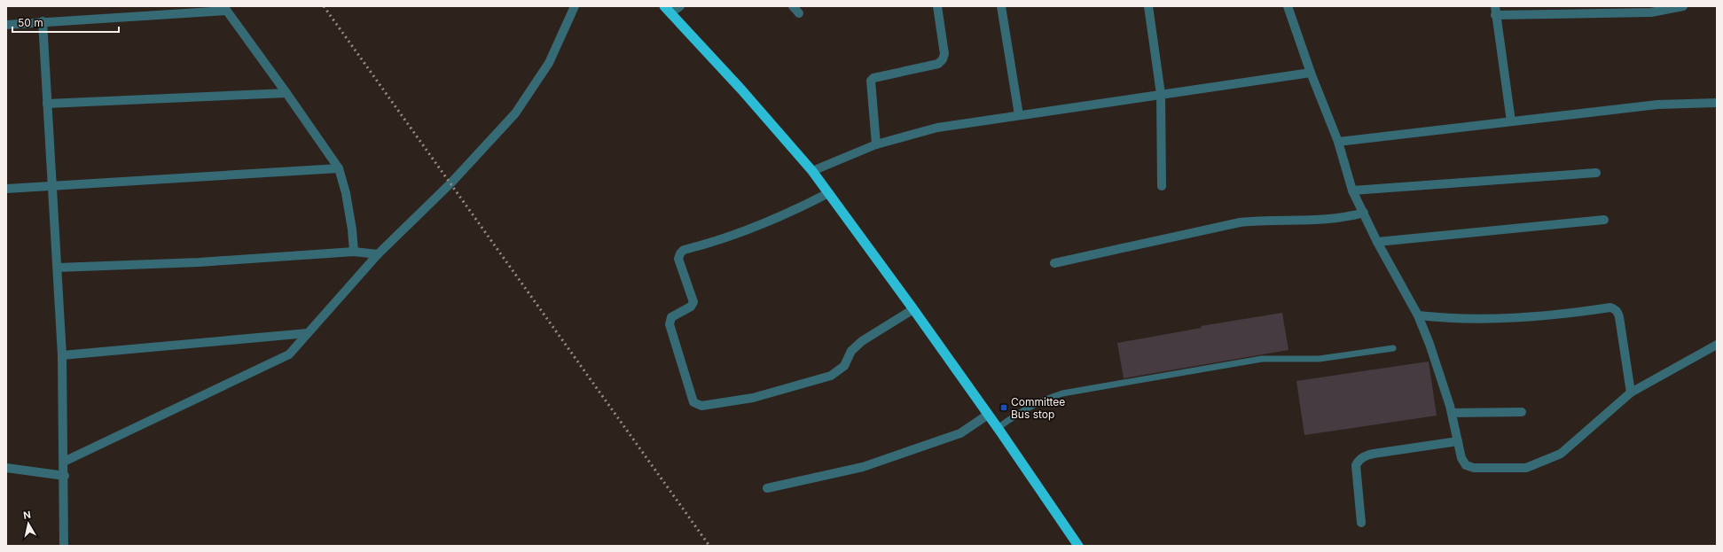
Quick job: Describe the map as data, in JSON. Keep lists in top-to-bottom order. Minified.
{"places":{"transit":["Committee Bus stop"]},"scale_bar":"50 m","north":"top"}
